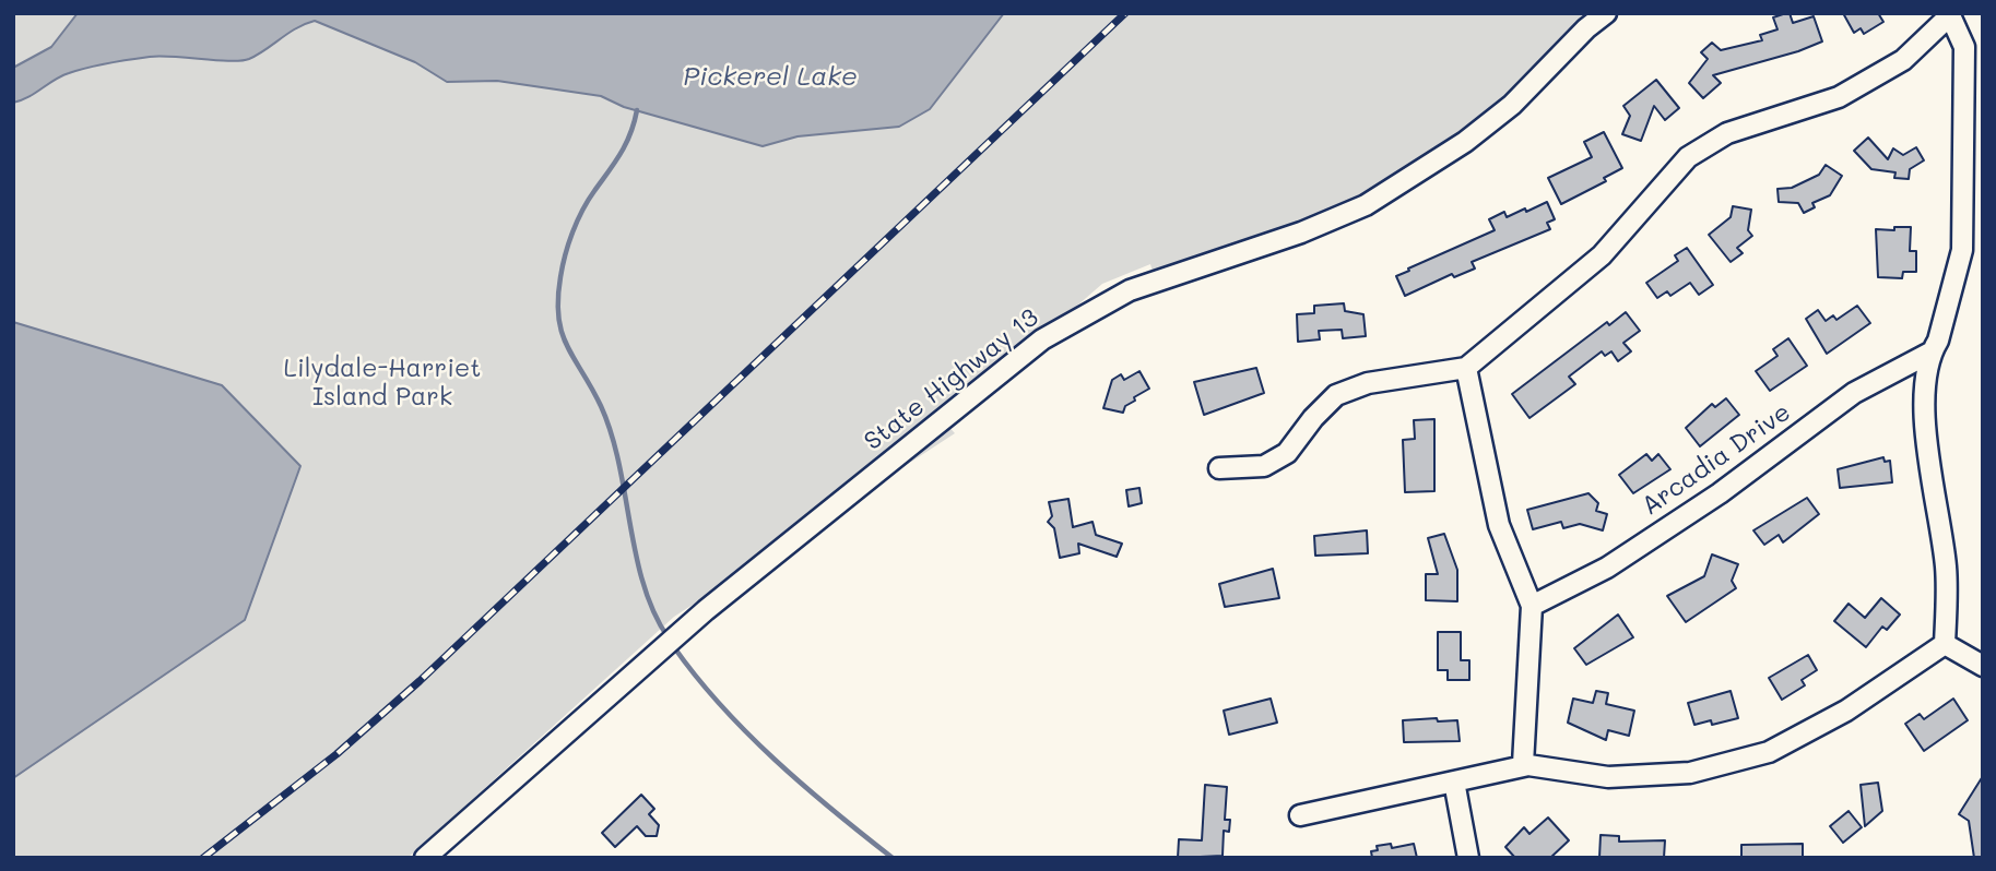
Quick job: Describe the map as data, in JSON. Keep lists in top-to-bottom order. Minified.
{"streets":{"street":["State Highway 13","Arcadia Drive"]},"water":["Pickerel Lake"],"parks":["Lilydale-Harriet Island Park"]}
